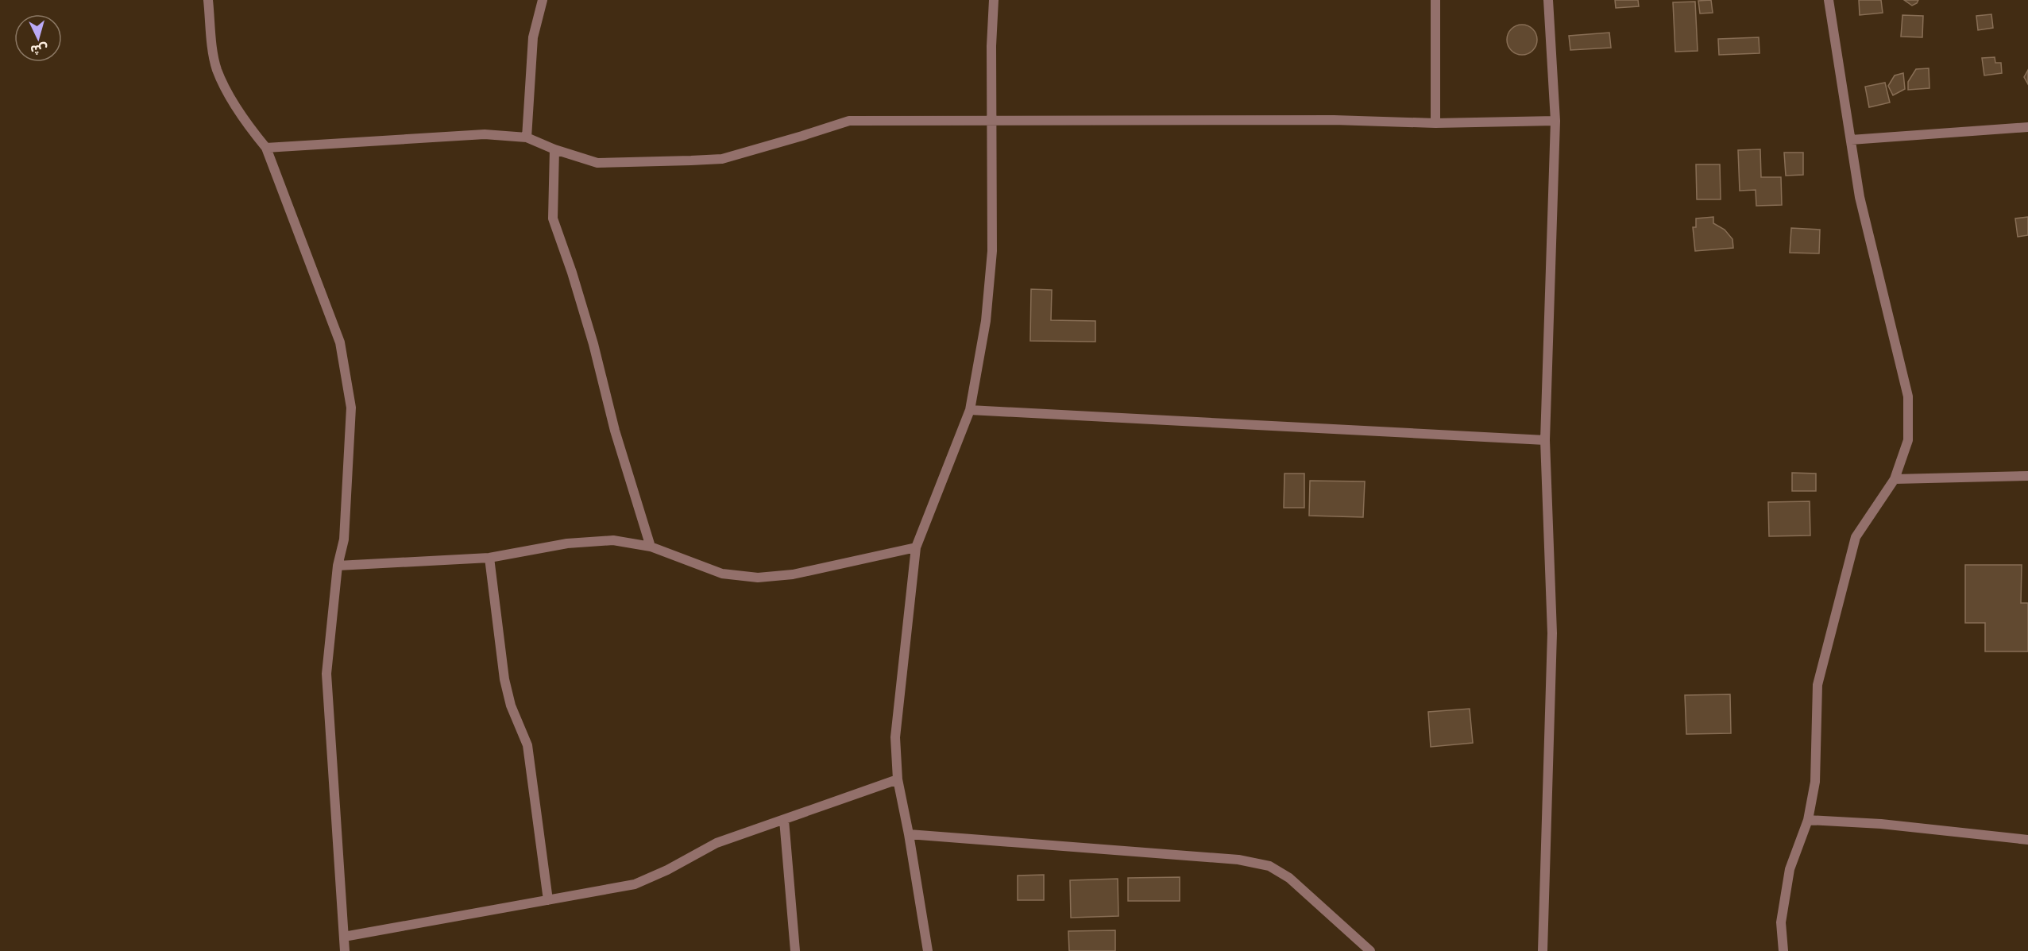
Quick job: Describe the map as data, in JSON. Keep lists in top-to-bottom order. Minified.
{"north":"bottom"}
